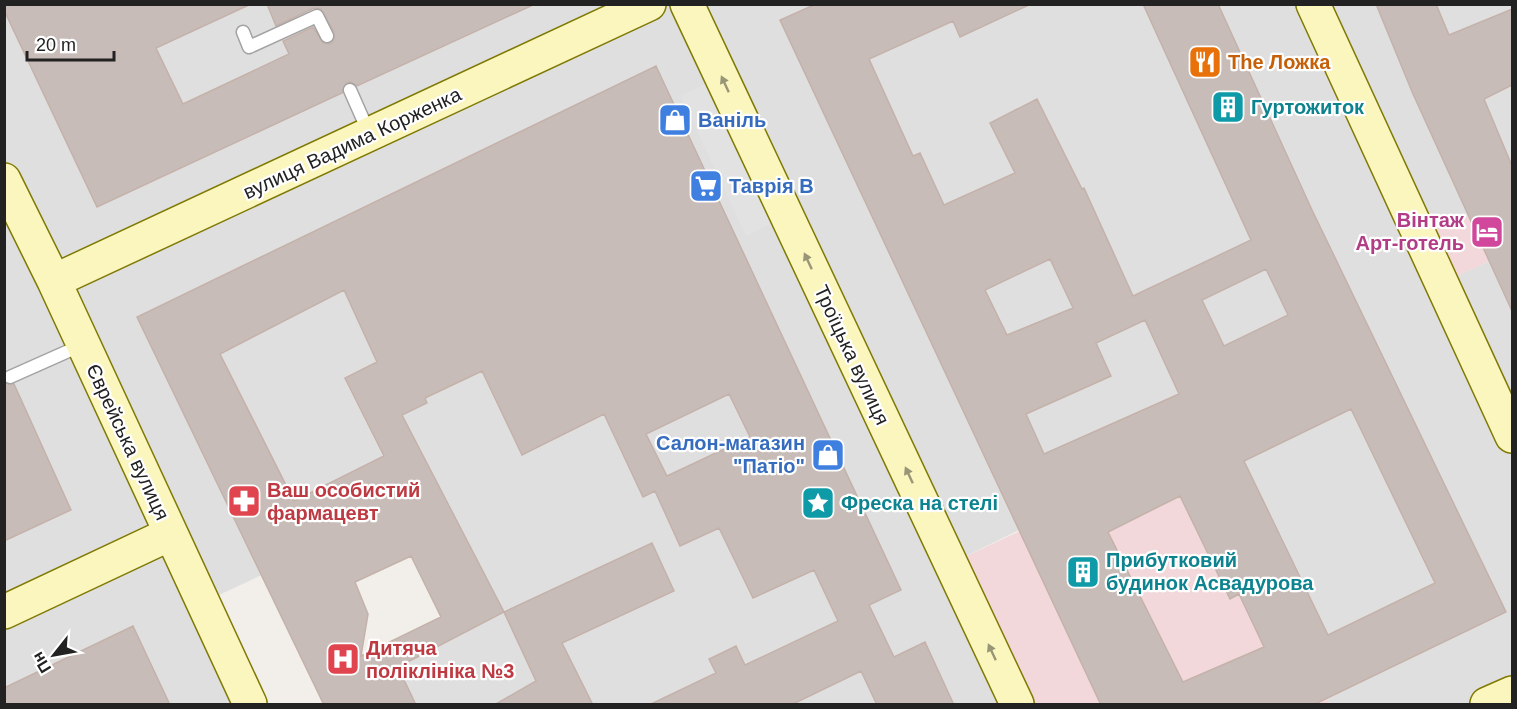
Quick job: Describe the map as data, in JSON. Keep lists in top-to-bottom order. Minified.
{"streets":{"main road":["вулиця Вадима Корженка","Троїцька вулиця","Єврейська вулиця"]},"crossings":[["вулиця Вадима Корженка","Єврейська вулиця"]],"one_way":["Троїцька вулиця"],"places":{"restaurant":["The Ложка"],"building":["Гуртожиток","Прибутковий будинок Асвадурова"],"shop":["Ваніль","Салон-магазин \"Патіо\""],"supermarket":["Таврія В"],"hotel":["Вінтаж Арт-готель"],"pharmacy":["Ваш особистий фармацевт"],"place":["Фреска на стелі"],"hospital":["Дитяча поліклініка №3"]},"scale_bar":"20 m","north":"bottom left"}
